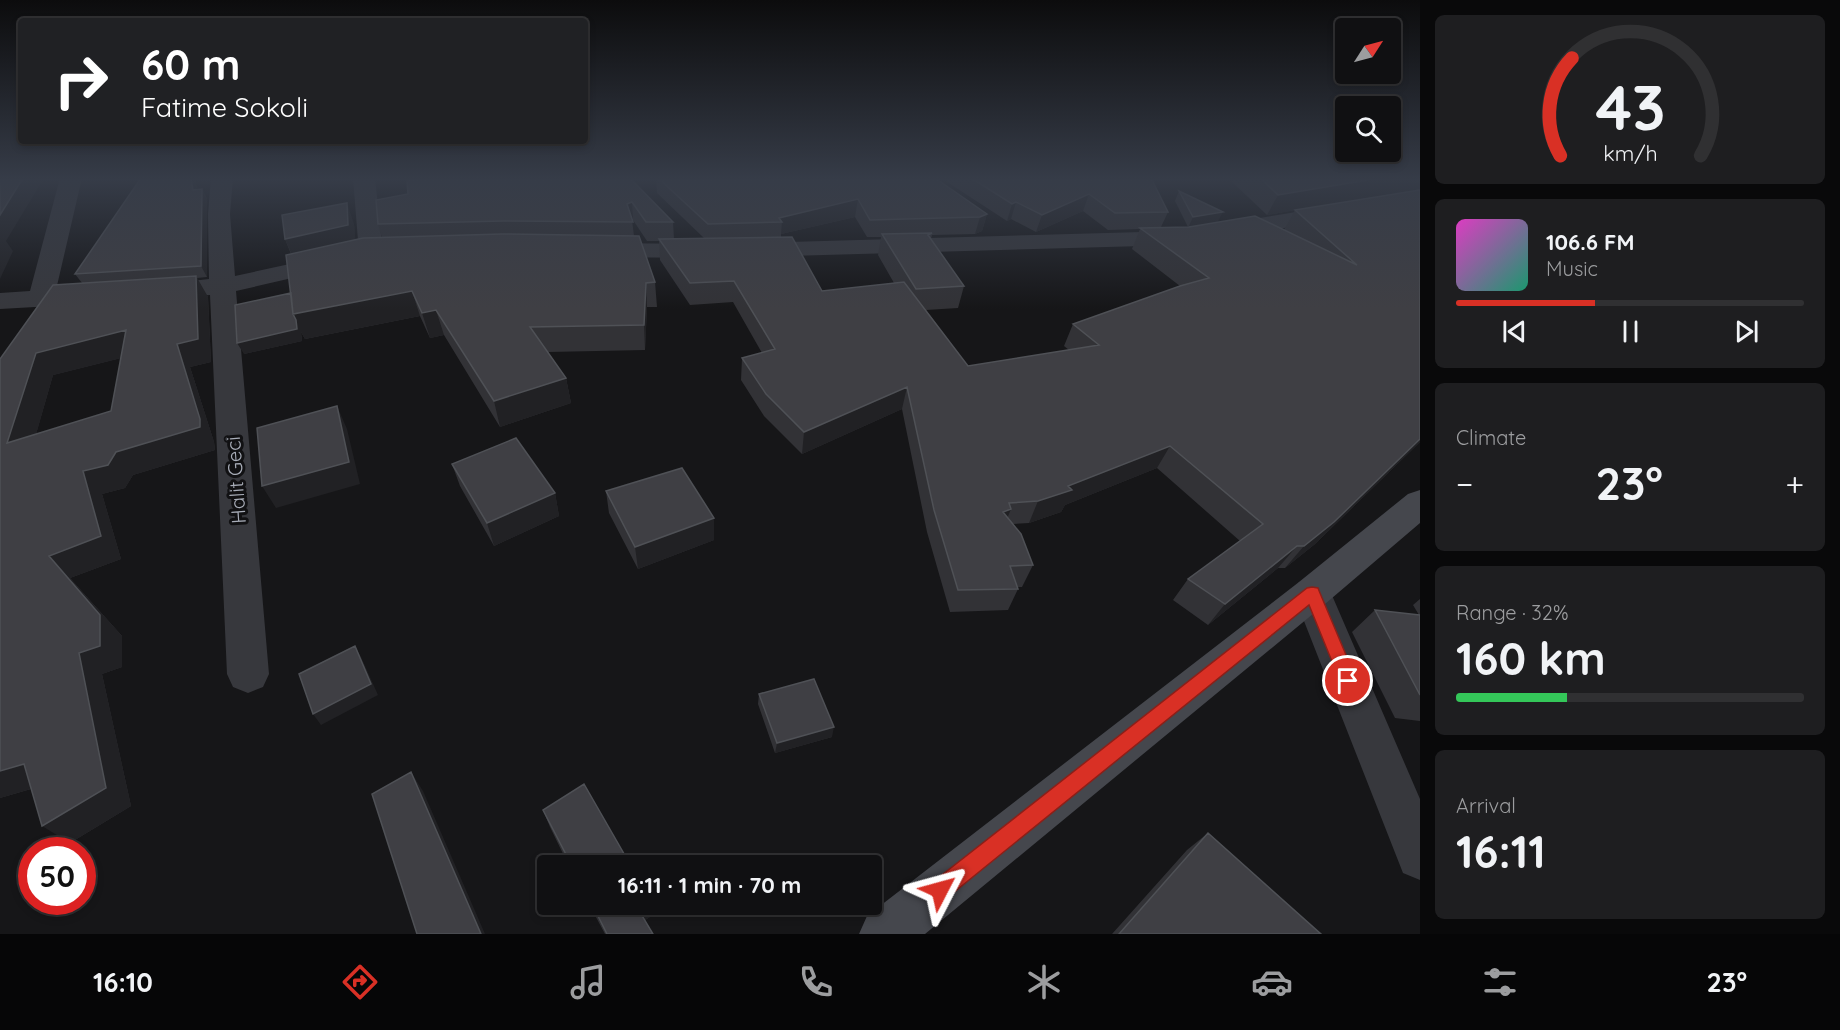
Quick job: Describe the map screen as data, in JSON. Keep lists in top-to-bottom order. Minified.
{"streets":{"street":["Halit Geci"]},"north":"top right","page":{"turn":["60 m","Fatime Sokoli"],"song":["106.6 FM","Music"],"tile":["Climate",["Range · 32%","160 km"],["Arrival","16:11"]],"heat":["−","23°","+"],"limit":"50","trip":"16:11 · 1 min · 70 m","tabs":["16:10","23°"],"gauge":["43","km/h"]}}
